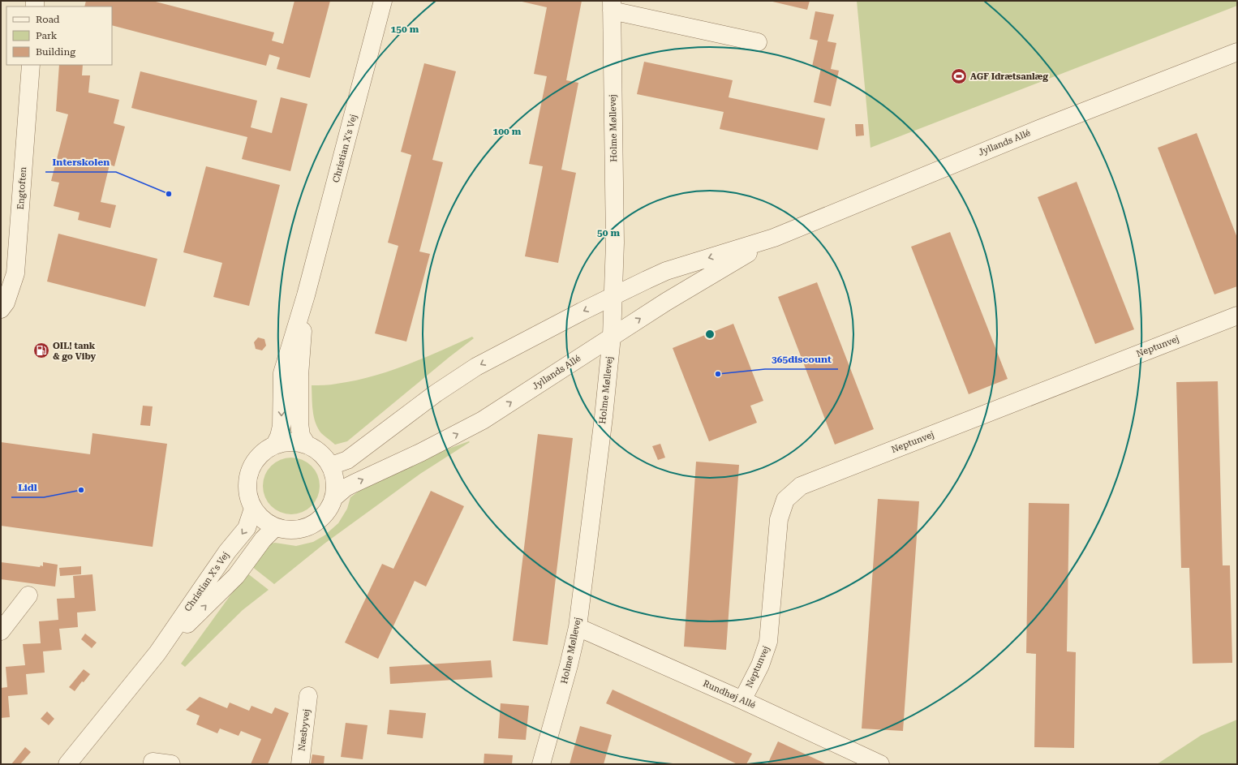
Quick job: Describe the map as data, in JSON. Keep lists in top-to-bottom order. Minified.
{"streets":{"street":["Holme Møllevej","Jyllands Allé","Christian X's Vej","Engtoften","Neptunvej","Rundhøj Allé","Næsbyvej"]},"crossings":[["Holme Møllevej","Jyllands Allé"],["Holme Møllevej","Rundhøj Allé"],["Jyllands Allé","Christian X's Vej"],["Neptunvej","Rundhøj Allé"]],"places":{"sports":["AGF Idrætsanlæg"],"other":["Interskolen","365discount","Lidl"],"fuel station":["OIL! tank & go Viby"]},"legend":["Road","Park","Building"],"rings":["150 m","100 m","50 m"]}
